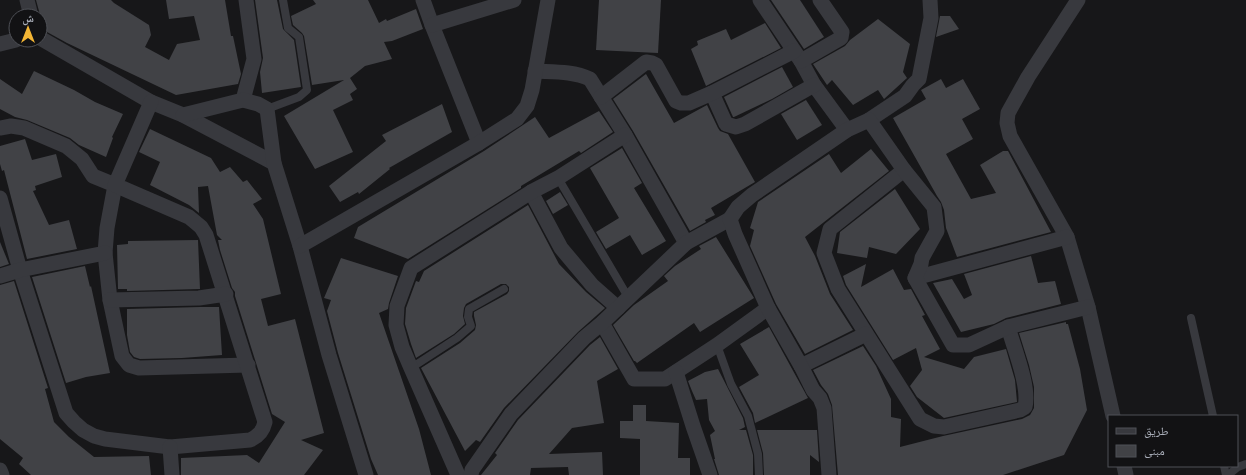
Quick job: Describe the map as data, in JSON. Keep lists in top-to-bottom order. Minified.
{"legend":["طريق","مبنى"],"north":"top"}
